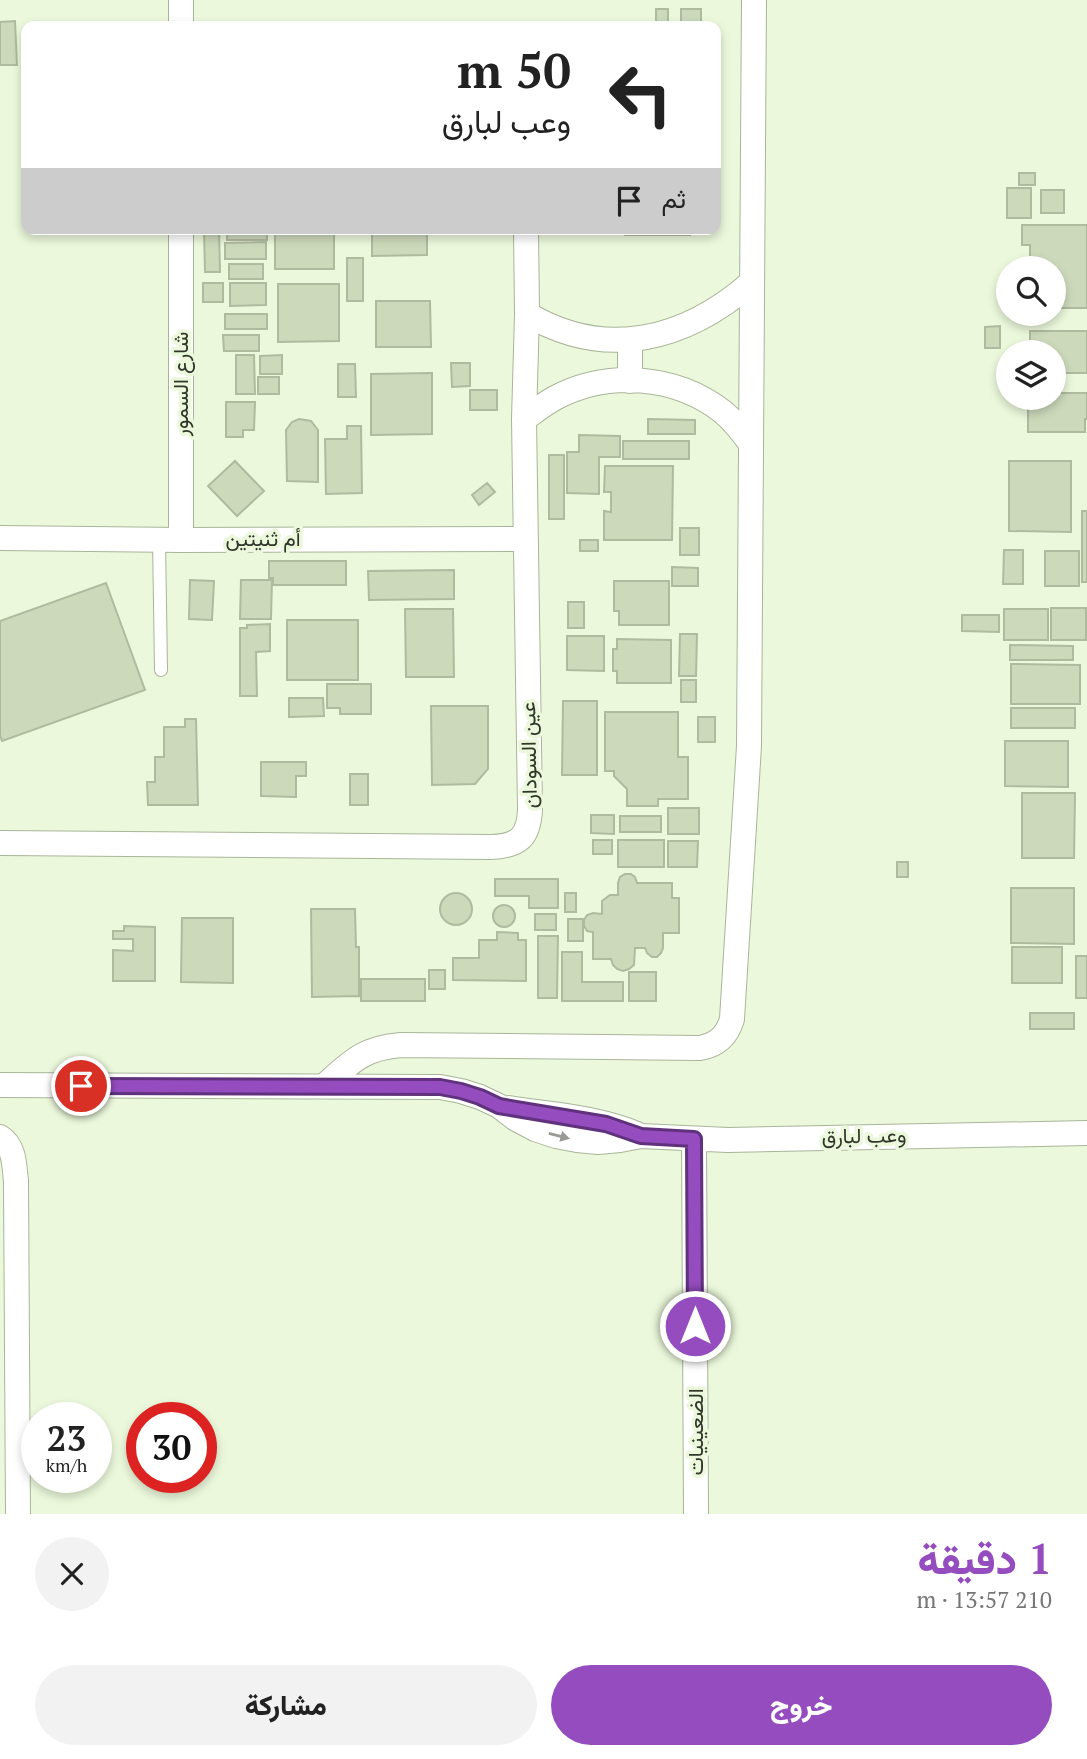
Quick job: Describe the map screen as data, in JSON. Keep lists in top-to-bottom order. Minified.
{"streets":{"street":["شارع السمور","أم ثنيتين","عين السودان","وعب لبارق","الضعينيات"]},"crossings":[["شارع السمور","أم ثنيتين"],["أم ثنيتين","عين السودان"],["وعب لبارق","الضعينيات"]],"page":{"turn":["50 m","وعب لبارق"],"then":"ثم","speed":"23 km/h","limit":"30","heading":["1 دقيقة","210 m · 13:57"],"buttons":["خروج","مشاركة"]}}
